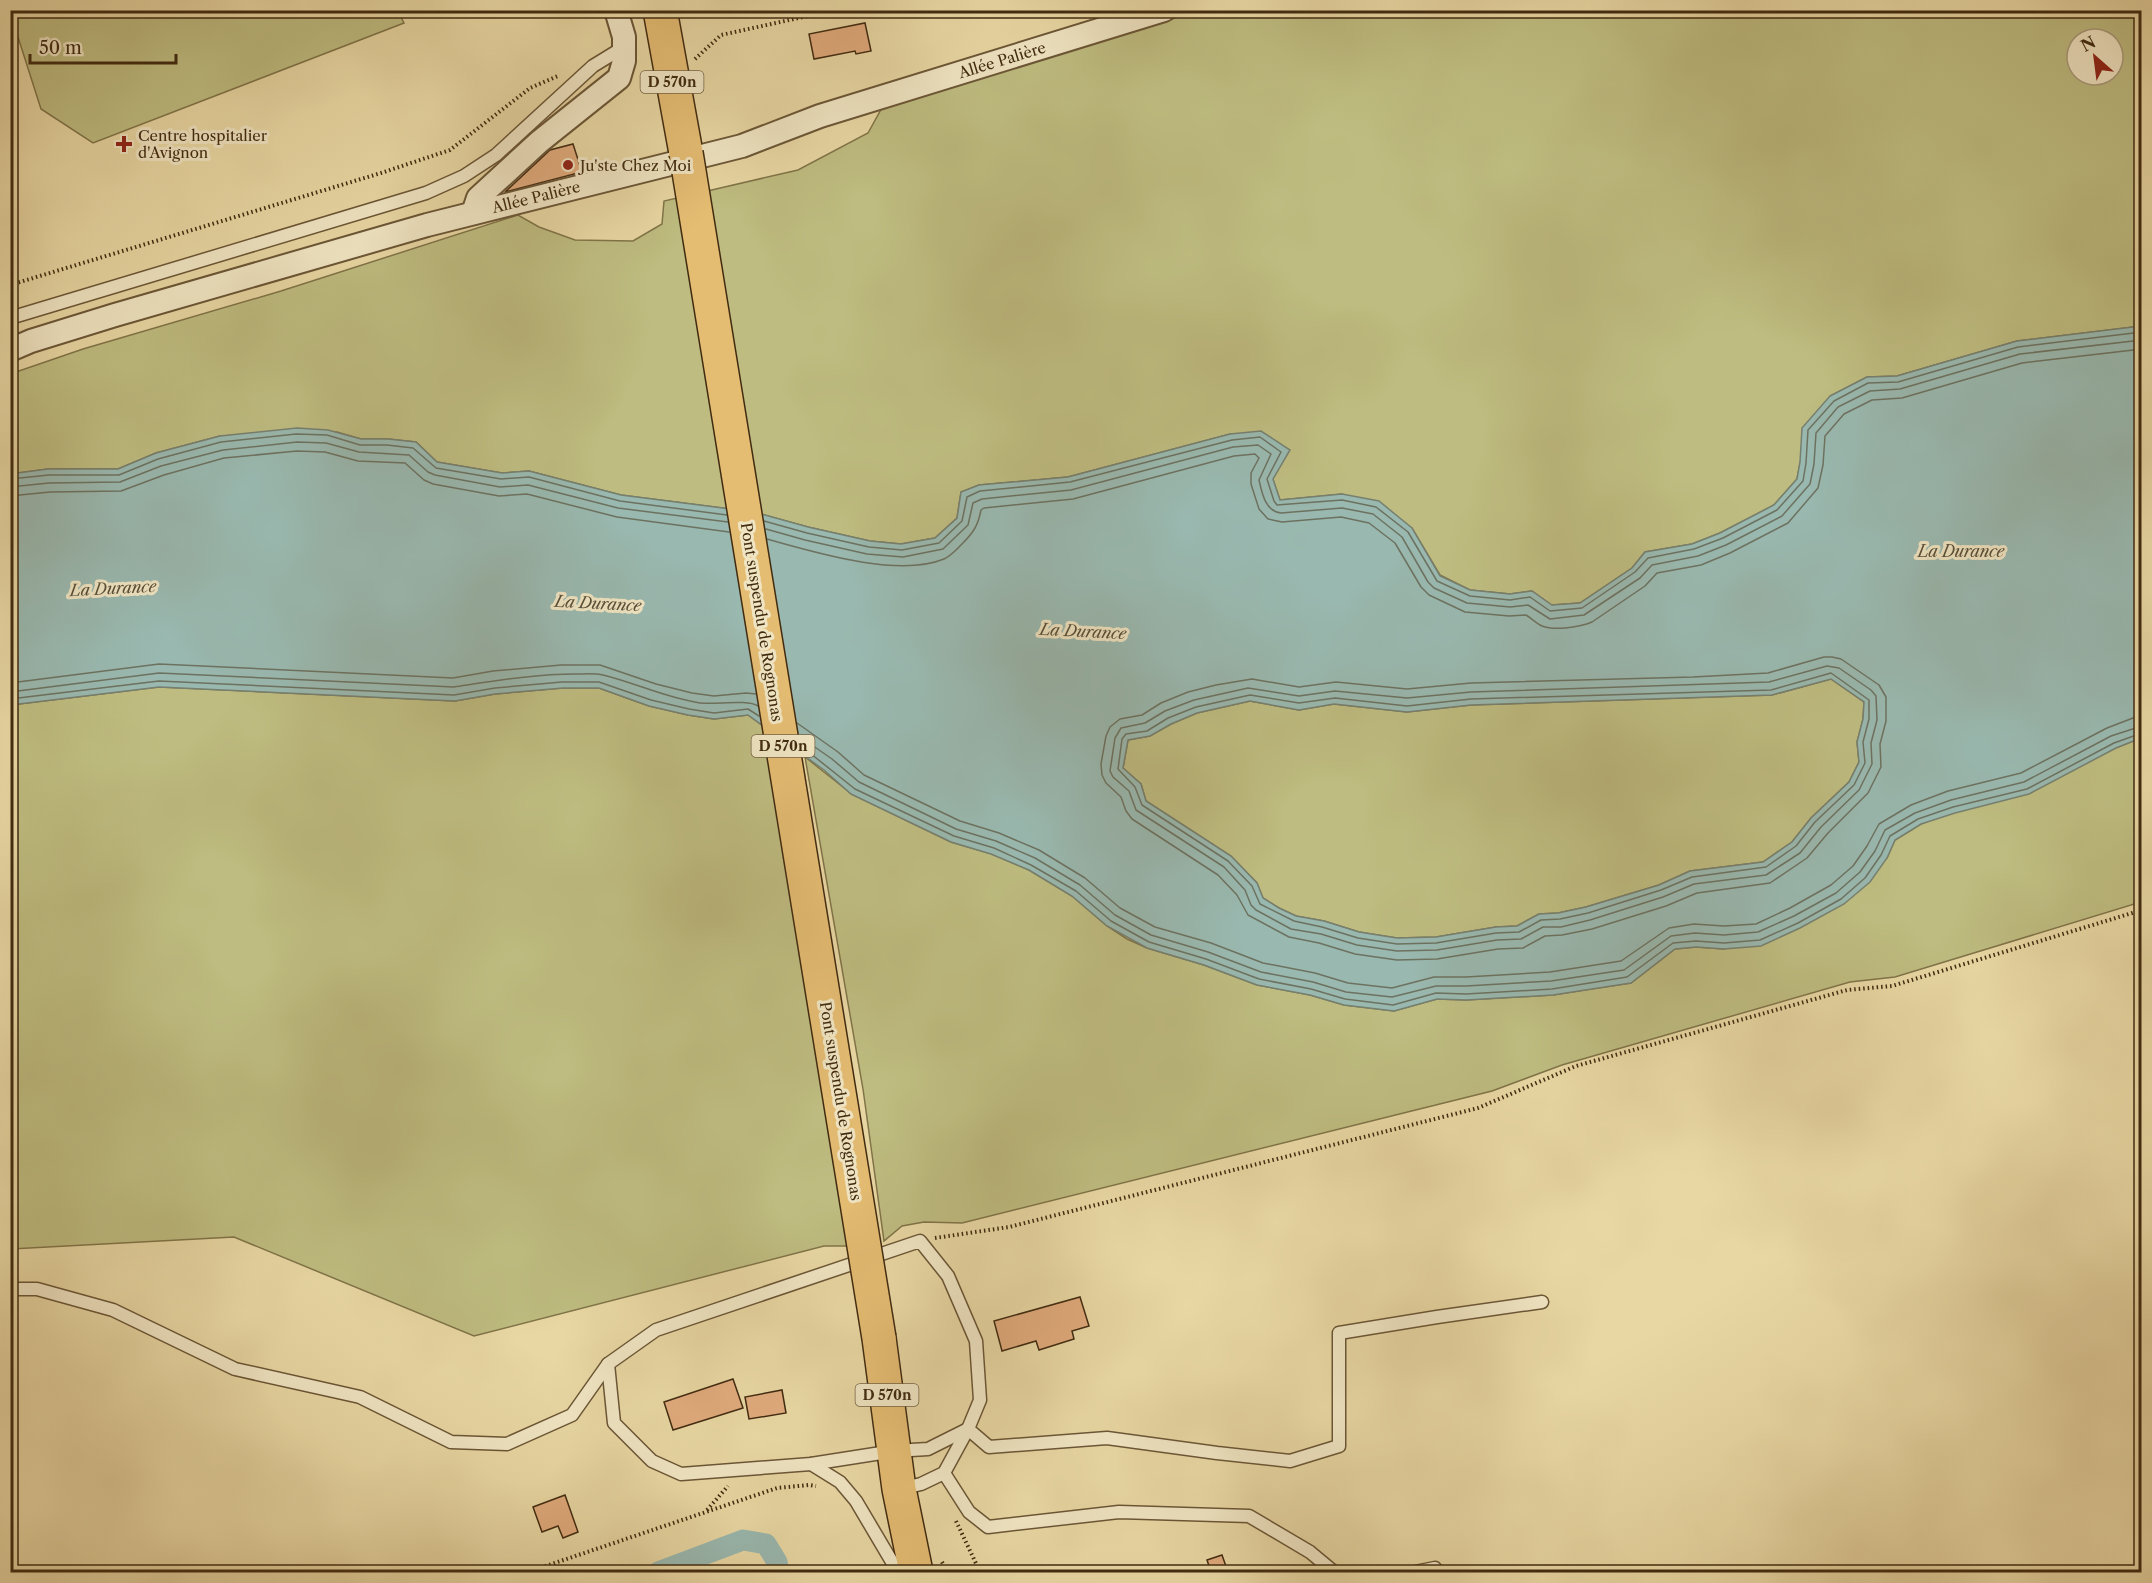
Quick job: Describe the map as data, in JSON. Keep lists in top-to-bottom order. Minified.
{"streets":{"main road":["D 570n","Pont suspendu de Rognonas"],"street":["Allée Palière"]},"crossings":[["D 570n","Pont suspendu de Rognonas"]],"water":["La Durance"],"places":{"health":["Centre hospitalier d'Avignon"],"other":["Ju'ste Chez Moi"]},"scale_bar":"50 m","north":"top left"}
